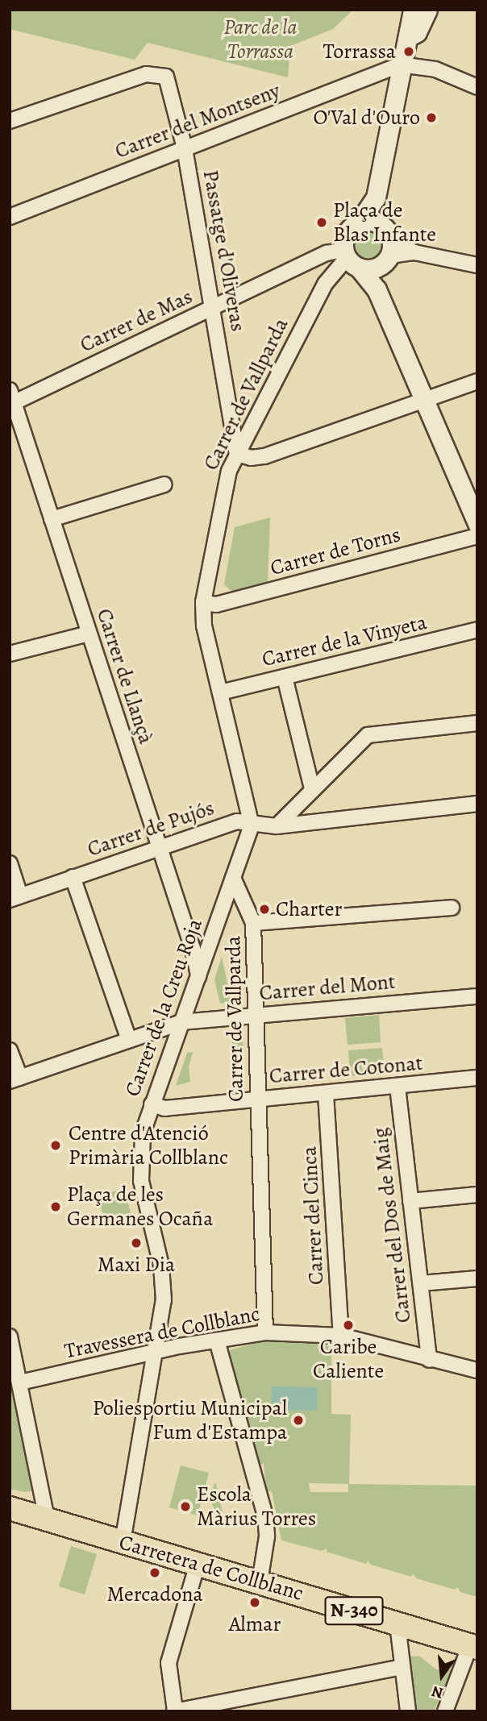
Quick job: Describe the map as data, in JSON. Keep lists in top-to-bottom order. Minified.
{"streets":{"main road":["Carretera de Collblanc","N-340"],"street":["Carrer del Montseny","Passatge d'Oliveras","Carrer de Mas","Carrer de Vallparda","Carrer de Torns","Carrer de la Vinyeta","Carrer de Llançà","Carrer de Pujós","Carrer del Mont","Carrer de la Creu Roja","Carrer de Cotonat","Carrer del Cinca","Carrer del Dos de Maig","Travessera de Collblanc"]},"crossings":[["Carrer del Montseny","Passatge d'Oliveras"],["Passatge d'Oliveras","Carrer de Mas"],["Passatge d'Oliveras","Carrer de Vallparda"],["Carrer de Mas","Carrer de Vallparda"],["Carrer de Mas","Carrer de Llançà"],["Carrer de Vallparda","Carrer de Torns"],["Carrer de Vallparda","Carrer de la Vinyeta"],["Carrer de Vallparda","Carrer de Pujós"],["Carrer de Vallparda","Carrer del Mont"],["Carrer de Vallparda","Carrer de la Creu Roja"],["Carrer de Vallparda","Carrer de Cotonat"],["Carrer de Vallparda","Travessera de Collblanc"],["Carrer de Llançà","Carrer de Pujós"],["Carrer de Llançà","Carrer de la Creu Roja"],["Carrer de Pujós","Carrer de la Creu Roja"],["Carrer del Mont","Carrer de la Creu Roja"],["Carrer de la Creu Roja","Carrer de Cotonat"],["Carrer de la Creu Roja","Travessera de Collblanc"],["Carrer de la Creu Roja","Carretera de Collblanc"],["Carrer de Cotonat","Carrer del Cinca"],["Carrer de Cotonat","Carrer del Dos de Maig"],["Carrer del Cinca","Travessera de Collblanc"],["Carrer del Dos de Maig","Travessera de Collblanc"]],"parks":["Parc de la Torrassa"],"places":["Torrassa","O'Val d'Ouro","Plaça de Blas Infante","Charter","Centre d'Atenció Primària Collblanc","Plaça de les Germanes Ocaña","Maxi Dia","Caribe Caliente","Poliesportiu Municipal Fum d'Estampa","Escola Màrius Torres","Mercadona","Almar"],"north":"bottom"}
